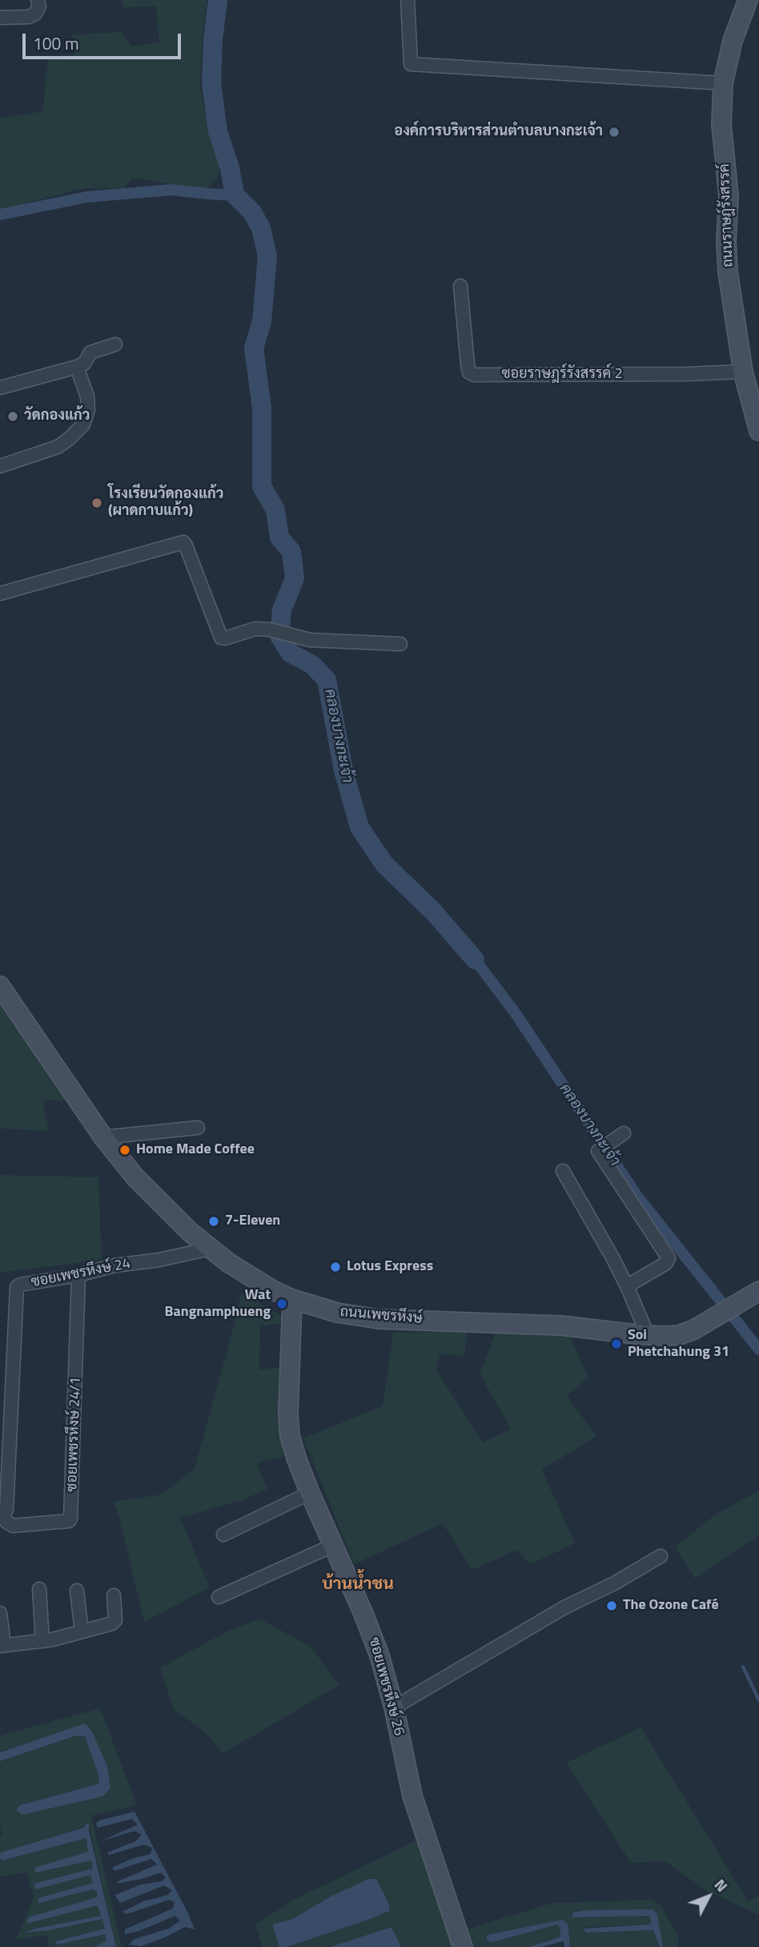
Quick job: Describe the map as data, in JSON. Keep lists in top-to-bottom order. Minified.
{"streets":{"street":["ถนนราษฎ์รังสรรค์","ซอยราษฎร์รังสรรค์ 2","ซอยเพชรหึงษ์ 24","ถนนเพชรหึงษ์","ซอยเพชรหึงษ์ 24/1","ซอยเพชรหึงษ์ 26"]},"crossings":[["ถนนราษฎ์รังสรรค์","ซอยราษฎร์รังสรรค์ 2"],["ซอยเพชรหึงษ์ 24","ถนนเพชรหึงษ์"],["ซอยเพชรหึงษ์ 24","ซอยเพชรหึงษ์ 24/1"],["ถนนเพชรหึงษ์","ซอยเพชรหึงษ์ 26"]],"districts":["บ้านน้ำชน"],"water":["คลองบางกะเจ้า"],"places":["องค์การบริหารส่วนตำบลบางกะเจ้า","วัดกองแก้ว","โรงเรียนวัดกองแก้ว (ผาดกาบแก้ว)","Home Made Coffee","7-Eleven","Lotus Express","Wat Bangnamphueng","Soi Phetchahung 31","The Ozone Café"],"scale_bar":"100 m","north":"top right"}
